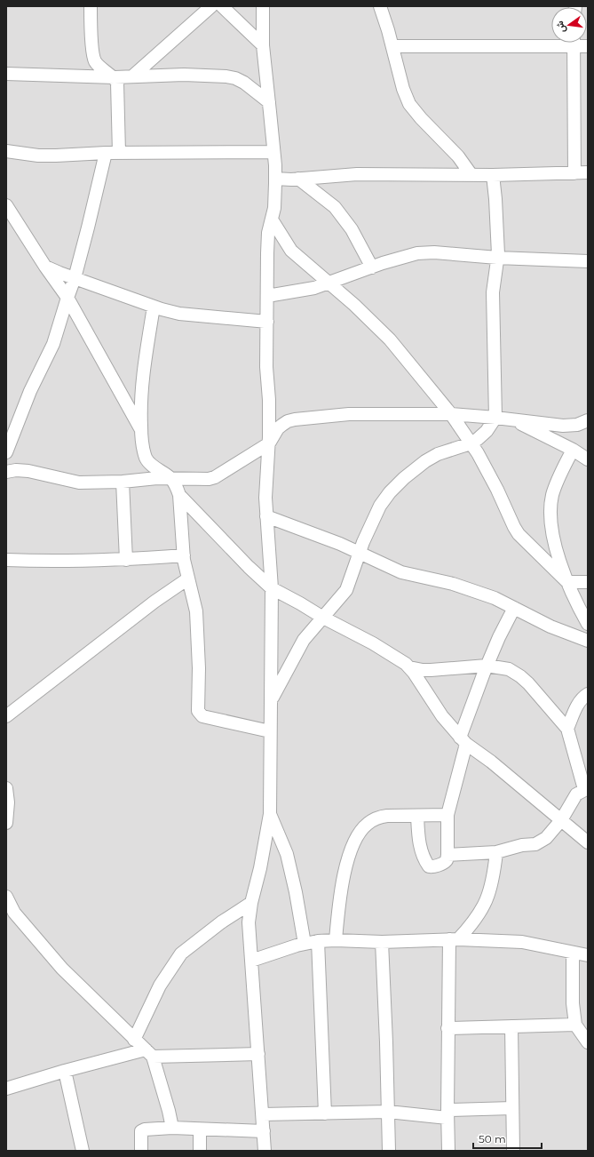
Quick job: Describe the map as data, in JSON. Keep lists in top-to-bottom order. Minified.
{"scale_bar":"50 m","north":"left"}
